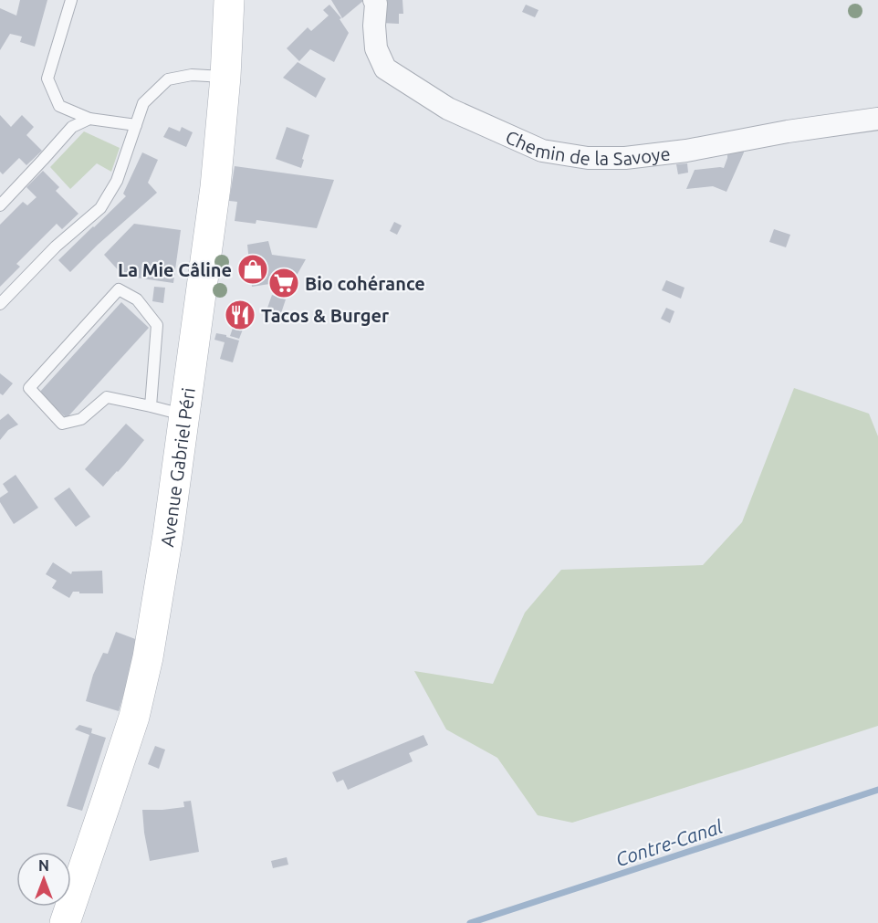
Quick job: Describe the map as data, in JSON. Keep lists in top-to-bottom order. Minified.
{"streets":{"main road":["Avenue Gabriel Péri"],"street":["Chemin de la Savoye"]},"water":["Contre-Canal"],"places":{"shop":["La Mie Câline"],"supermarket":["Bio cohérance"],"restaurant":["Tacos & Burger"]},"north":"top"}
